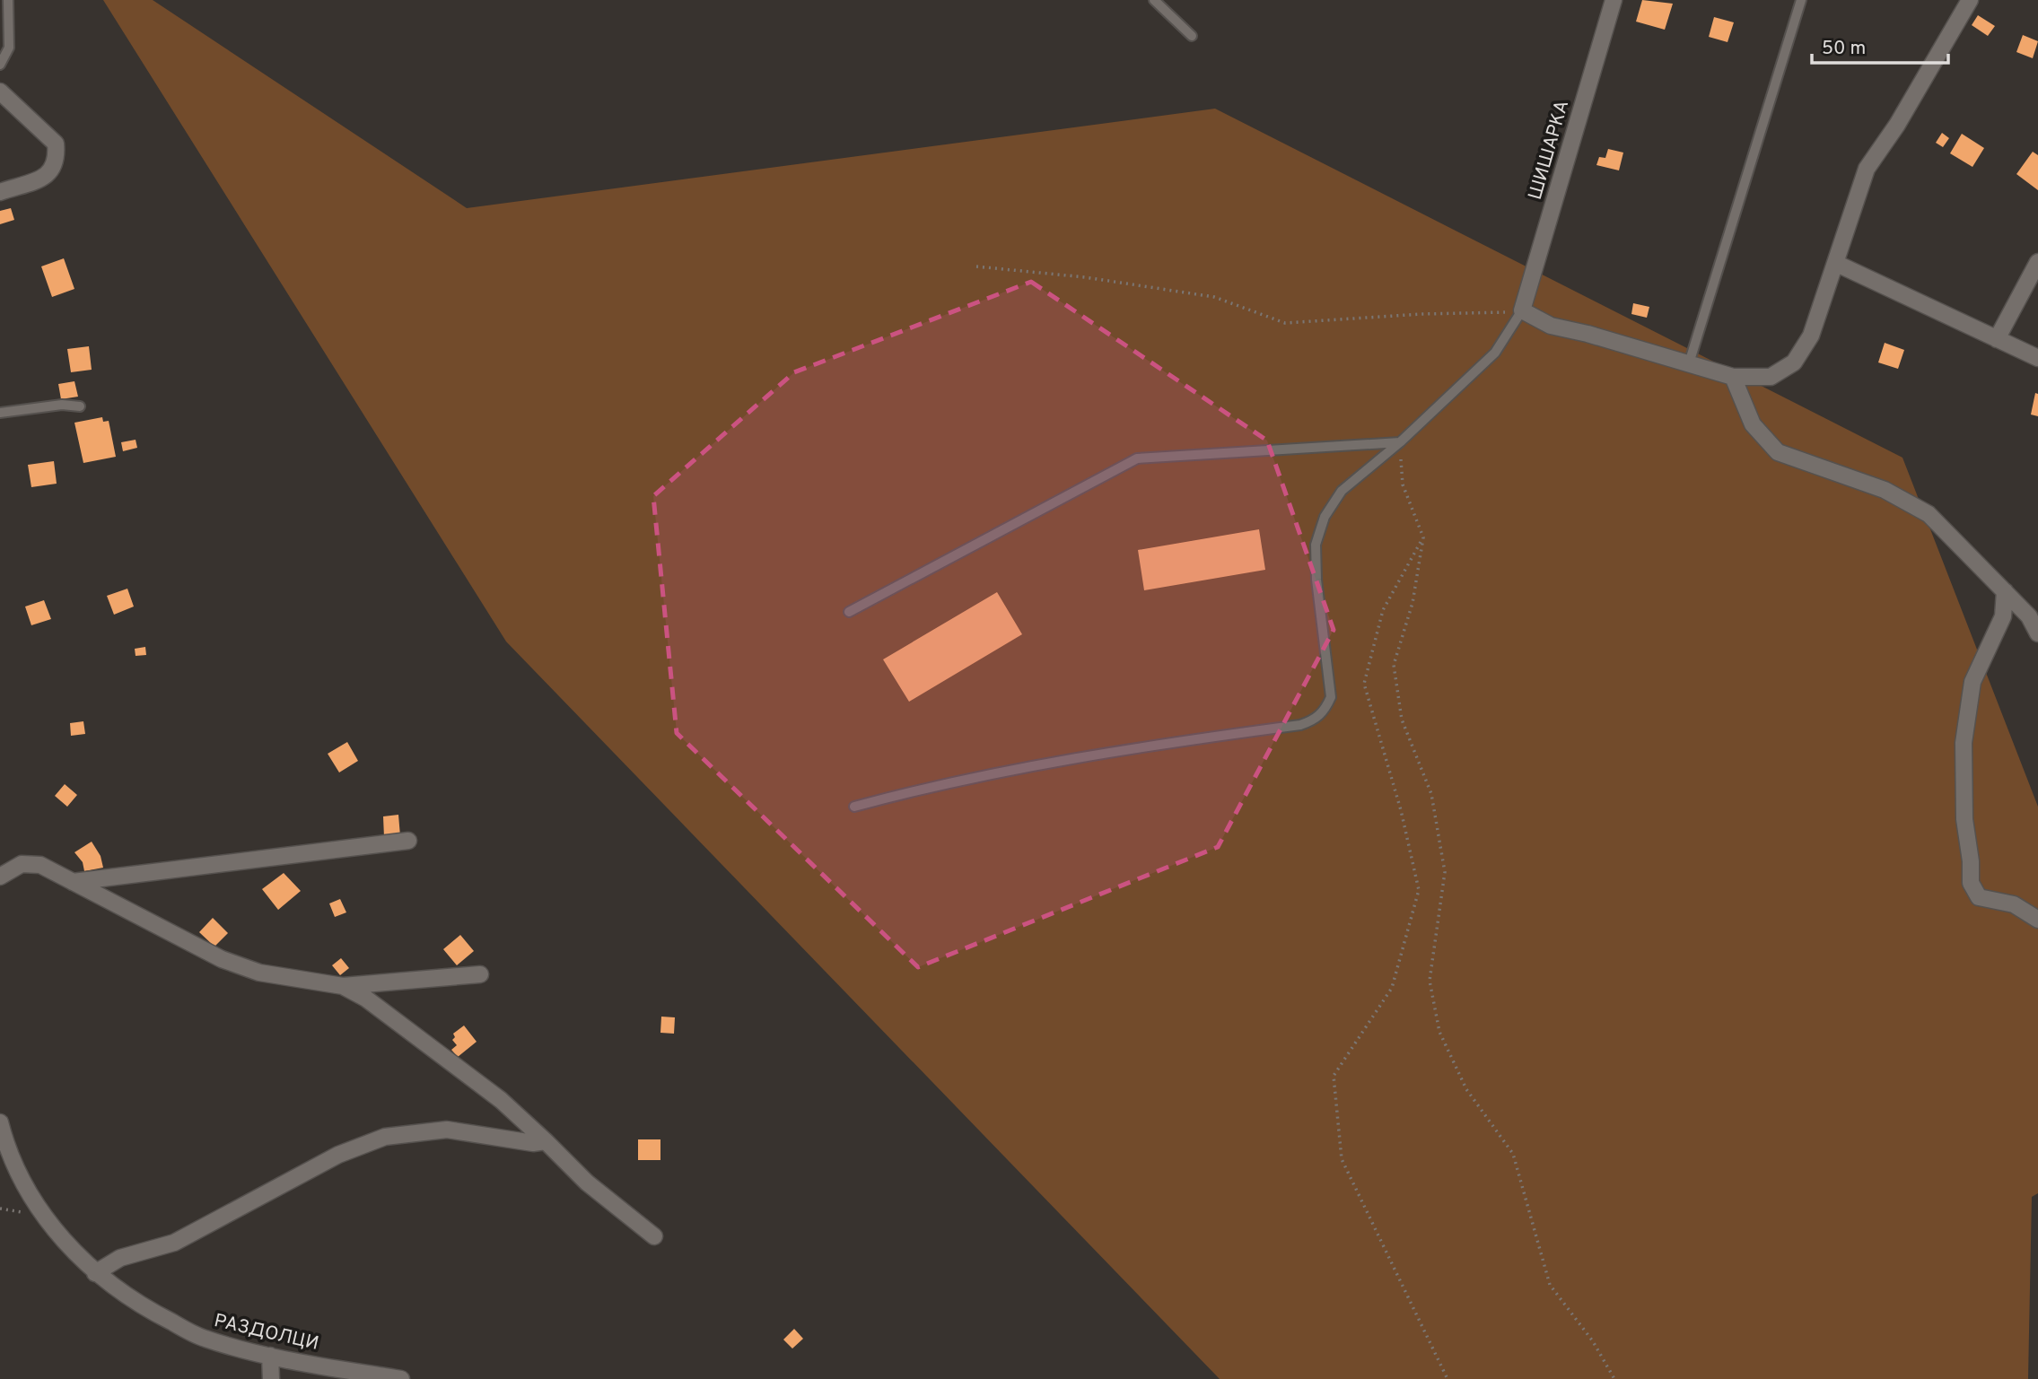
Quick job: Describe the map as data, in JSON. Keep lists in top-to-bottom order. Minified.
{"streets":{"street":["ШИШАРКА","РАЗДОЛЦИ"]},"scale_bar":"50 m"}
